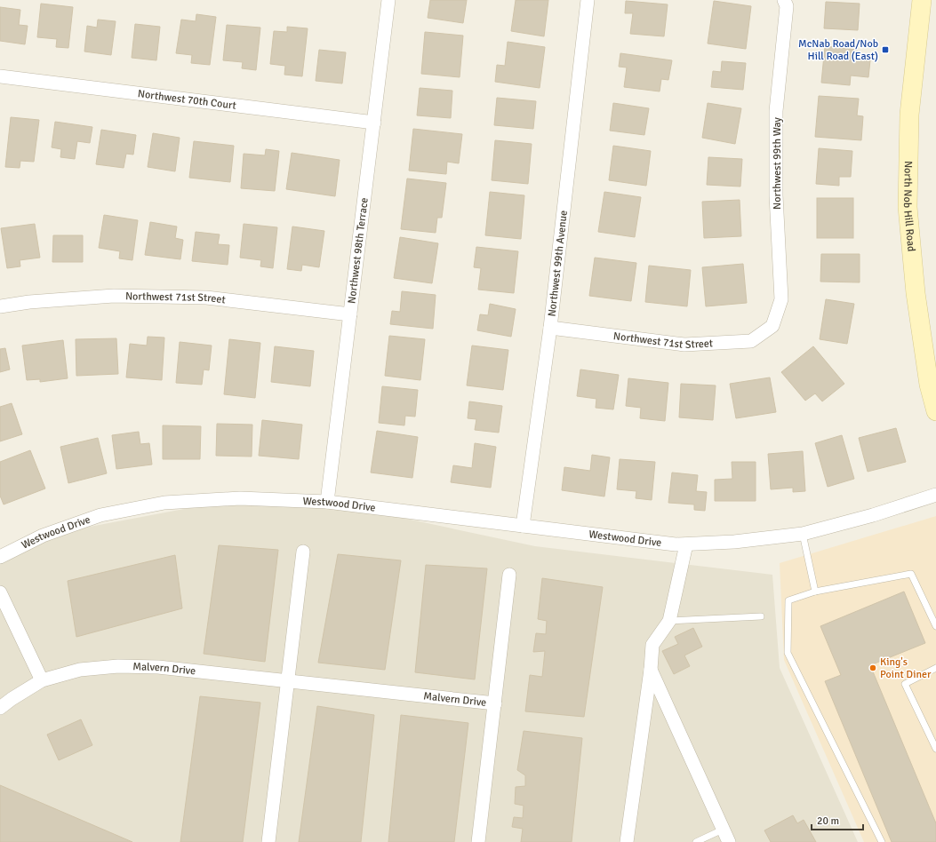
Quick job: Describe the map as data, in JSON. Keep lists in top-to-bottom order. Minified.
{"streets":{"main road":["North Nob Hill Road"],"street":["Northwest 70th Court","Northwest 99th Way","Northwest 98th Terrace","Northwest 99th Avenue","Northwest 71st Street","Westwood Drive","Malvern Drive"]},"crossings":[["Northwest 70th Court","Northwest 98th Terrace"],["Northwest 99th Way","Northwest 71st Street"],["Northwest 98th Terrace","Northwest 71st Street"],["Northwest 98th Terrace","Westwood Drive"],["Northwest 99th Avenue","Northwest 71st Street"],["Northwest 99th Avenue","Westwood Drive"]],"places":{"transit":["McNab Road/Nob Hill Road (East)"],"other":["King's Point Diner"]},"scale_bar":"20 m"}
